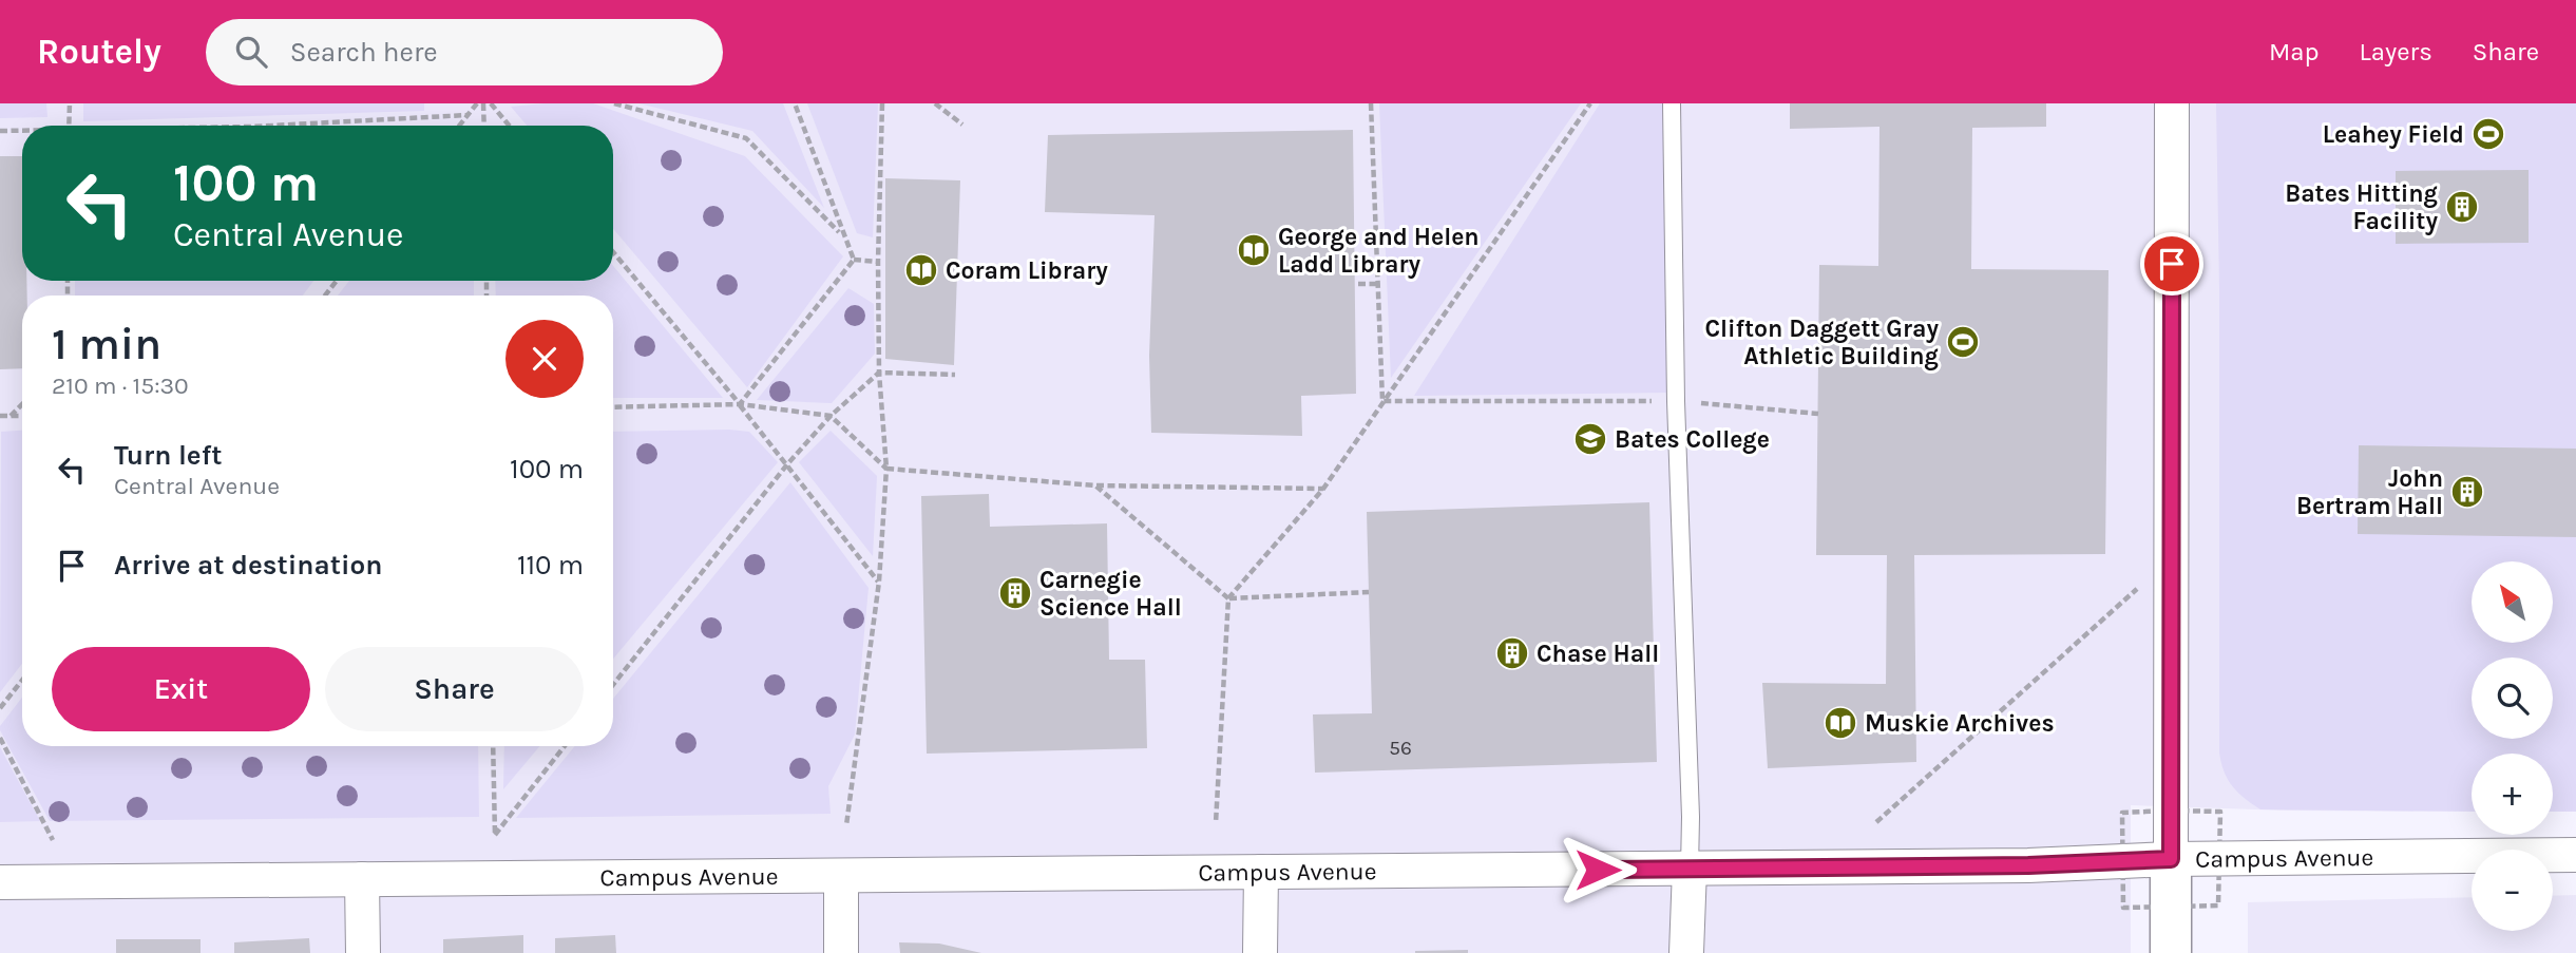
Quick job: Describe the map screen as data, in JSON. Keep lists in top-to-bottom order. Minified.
{"streets":{"street":["Campus Avenue"]},"places":{"sports":["Leahey Field","Clifton Daggett Gray Athletic Building"],"building":["Bates Hitting Facility","John Bertram Hall","Carnegie Science Hall","Chase Hall"],"library":["George and Helen Ladd Library","Coram Library","Muskie Archives"],"school or university":["Bates College"]},"house_numbers":["56"],"north":"top left","page":{"header":"Routely","search":"Search here","nav":["Map","Layers","Share"],"turn":["100 m","Central Avenue"],"heading":["1 min","210 m · 15:30"],"list":[{"name":"Turn left","note":"Central Avenue","value":"100 m"},{"name":"Arrive at destination","value":"110 m"}],"map_buttons":["+","−"],"buttons":["Exit","Share"]}}
